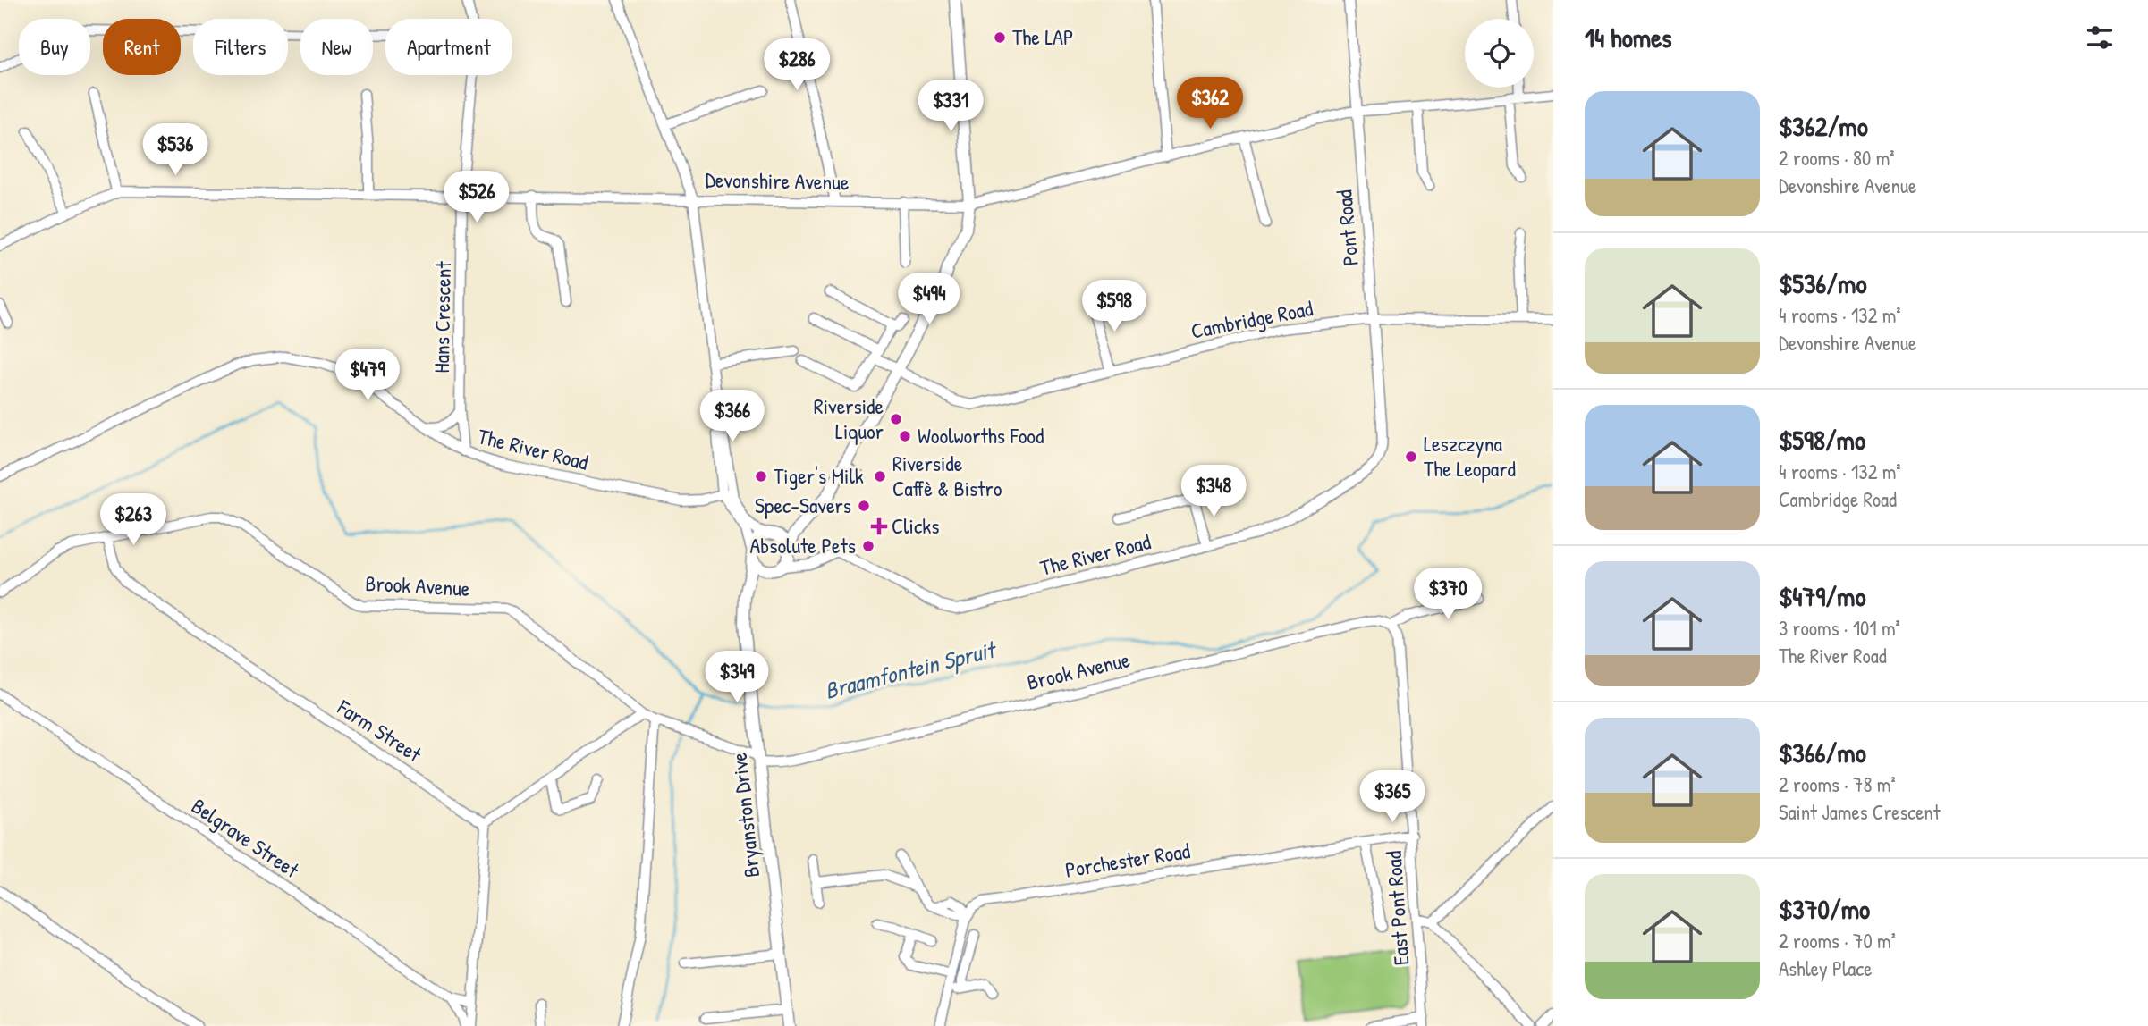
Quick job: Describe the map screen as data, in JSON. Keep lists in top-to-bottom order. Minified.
{"streets":{"main road":["Bryanston Drive"],"street":["Devonshire Avenue","Pont Road","Hans Crescent","Cambridge Road","The River Road","Brook Avenue","Farm Street","Belgrave Street","Porchester Road","East Pont Road"]},"crossings":[["Devonshire Avenue","Pont Road"],["Devonshire Avenue","Hans Crescent"],["Pont Road","Cambridge Road"],["Pont Road","The River Road"],["Hans Crescent","The River Road"],["The River Road","Bryanston Drive"],["Brook Avenue","Farm Street"],["Brook Avenue","Bryanston Drive"],["Brook Avenue","East Pont Road"],["Porchester Road","East Pont Road"]],"water":["Braamfontein Spruit"],"places":{"other":["The LAP","Riverside Liquor","Woolworths Food","Leszczyna The Leopard","Tiger's Milk","Riverside Caffè & Bistro","Spec-Savers","Absolute Pets"],"health":["Clicks"]},"page":{"heading":"14 homes","chip":["Buy","Rent","Filters","New","Apartment"],"price":["$286","$362","$331","$536","$526","$494","$598","$479","$366","$348","$263","$370","$349","$365"],"list":[{"name":"$362/mo","note":"2 rooms · 80 m² · Devonshire Avenue"},{"name":"$536/mo","note":"4 rooms · 132 m² · Devonshire Avenue"},{"name":"$598/mo","note":"4 rooms · 132 m² · Cambridge Road"},{"name":"$479/mo","note":"3 rooms · 101 m² · The River Road"},{"name":"$366/mo","note":"2 rooms · 78 m² · Saint James Crescent"},{"name":"$370/mo","note":"2 rooms · 70 m² · Ashley Place"}]}}
